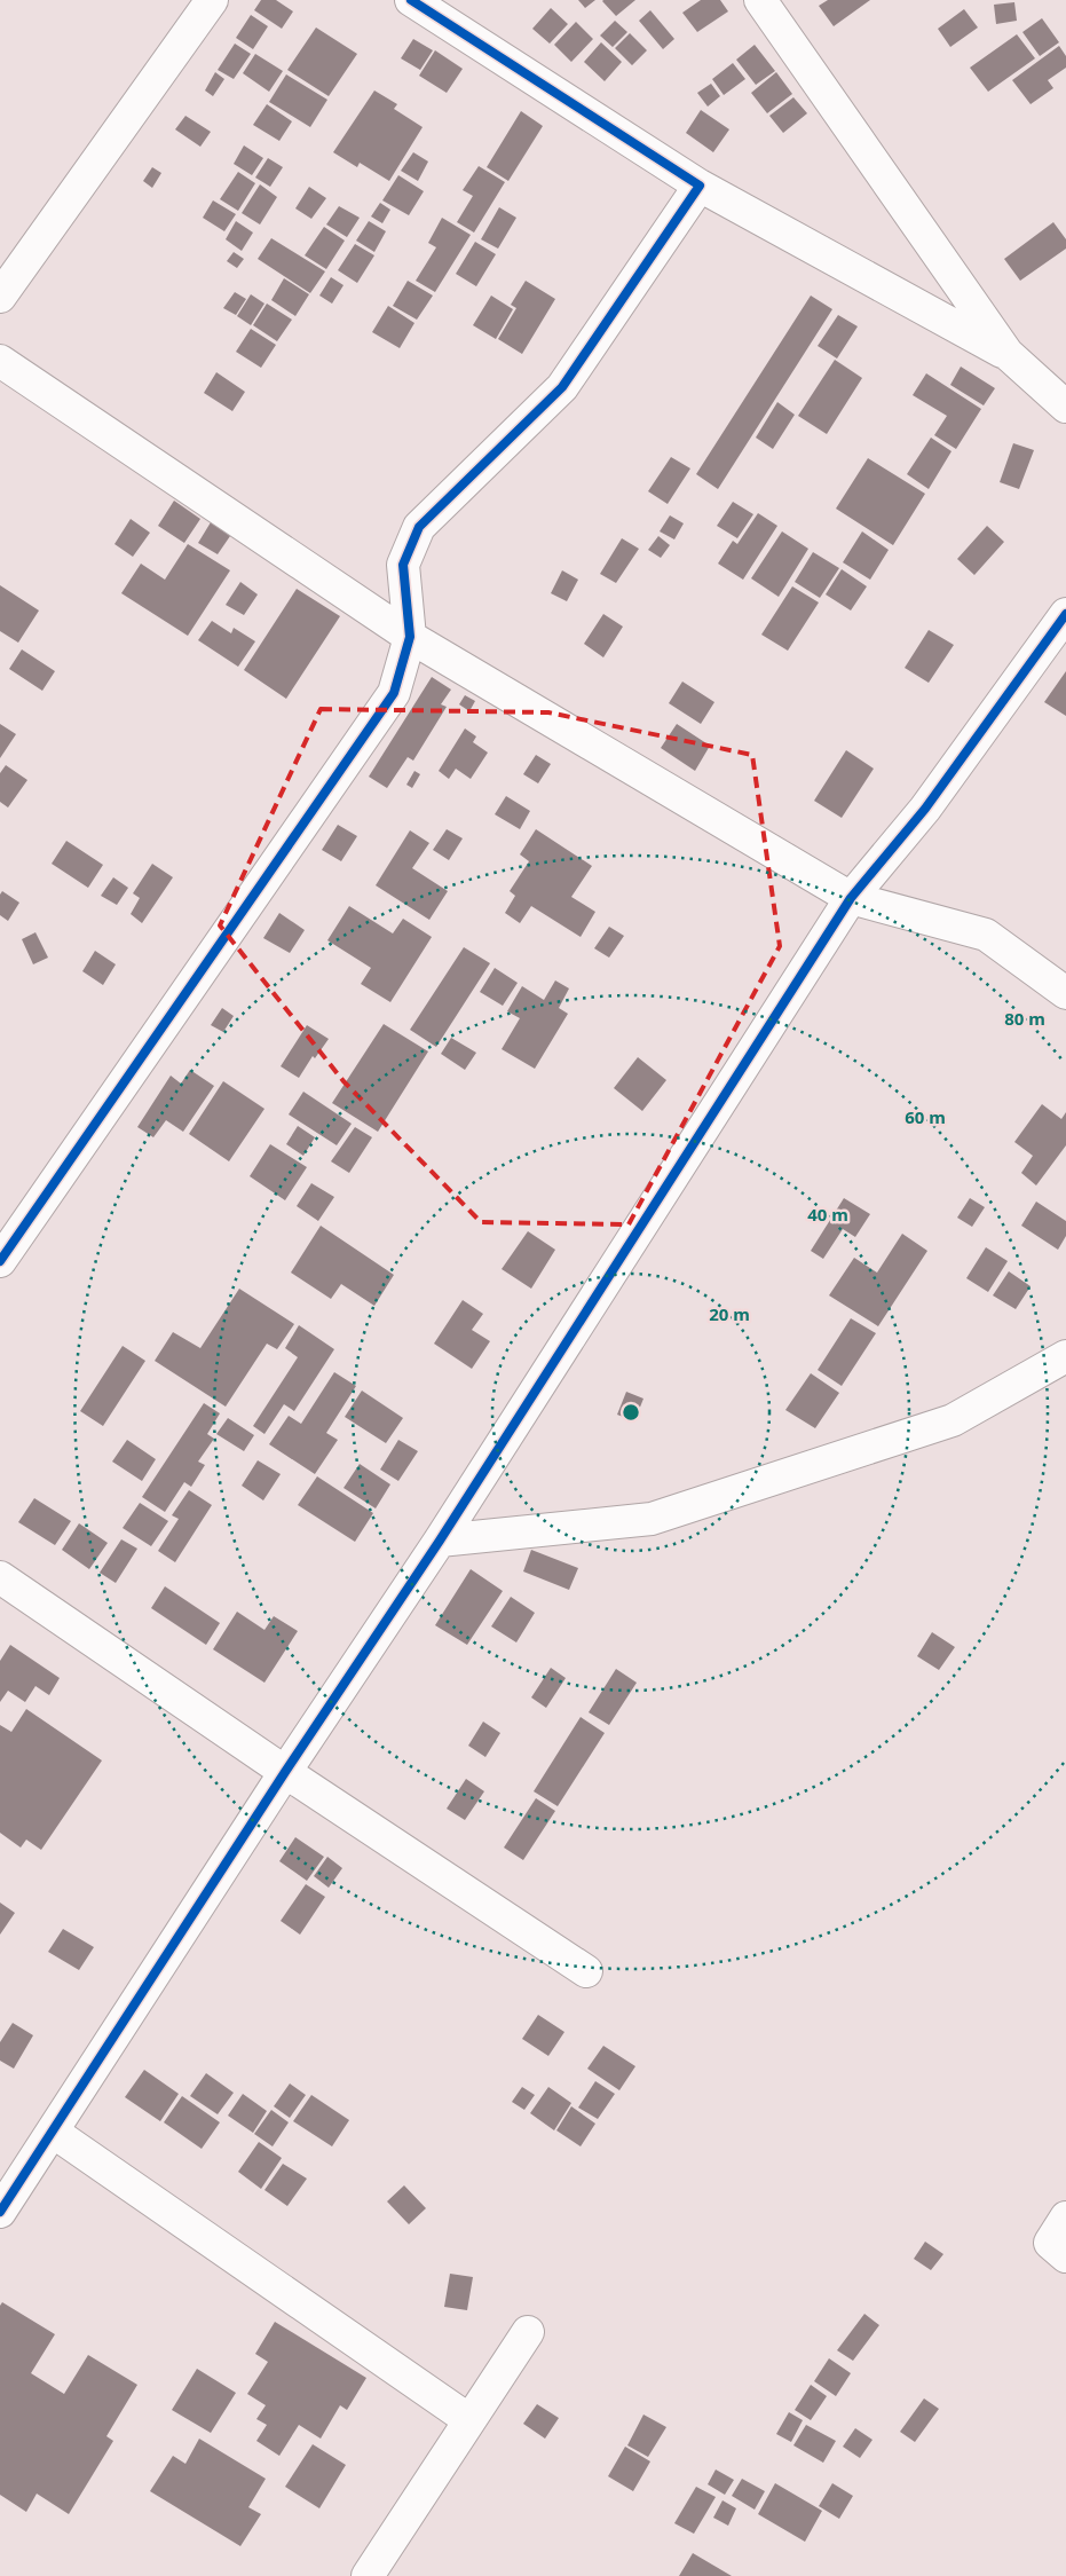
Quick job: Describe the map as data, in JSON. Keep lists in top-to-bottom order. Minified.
{"rings":["80 m","60 m","40 m","20 m"]}
